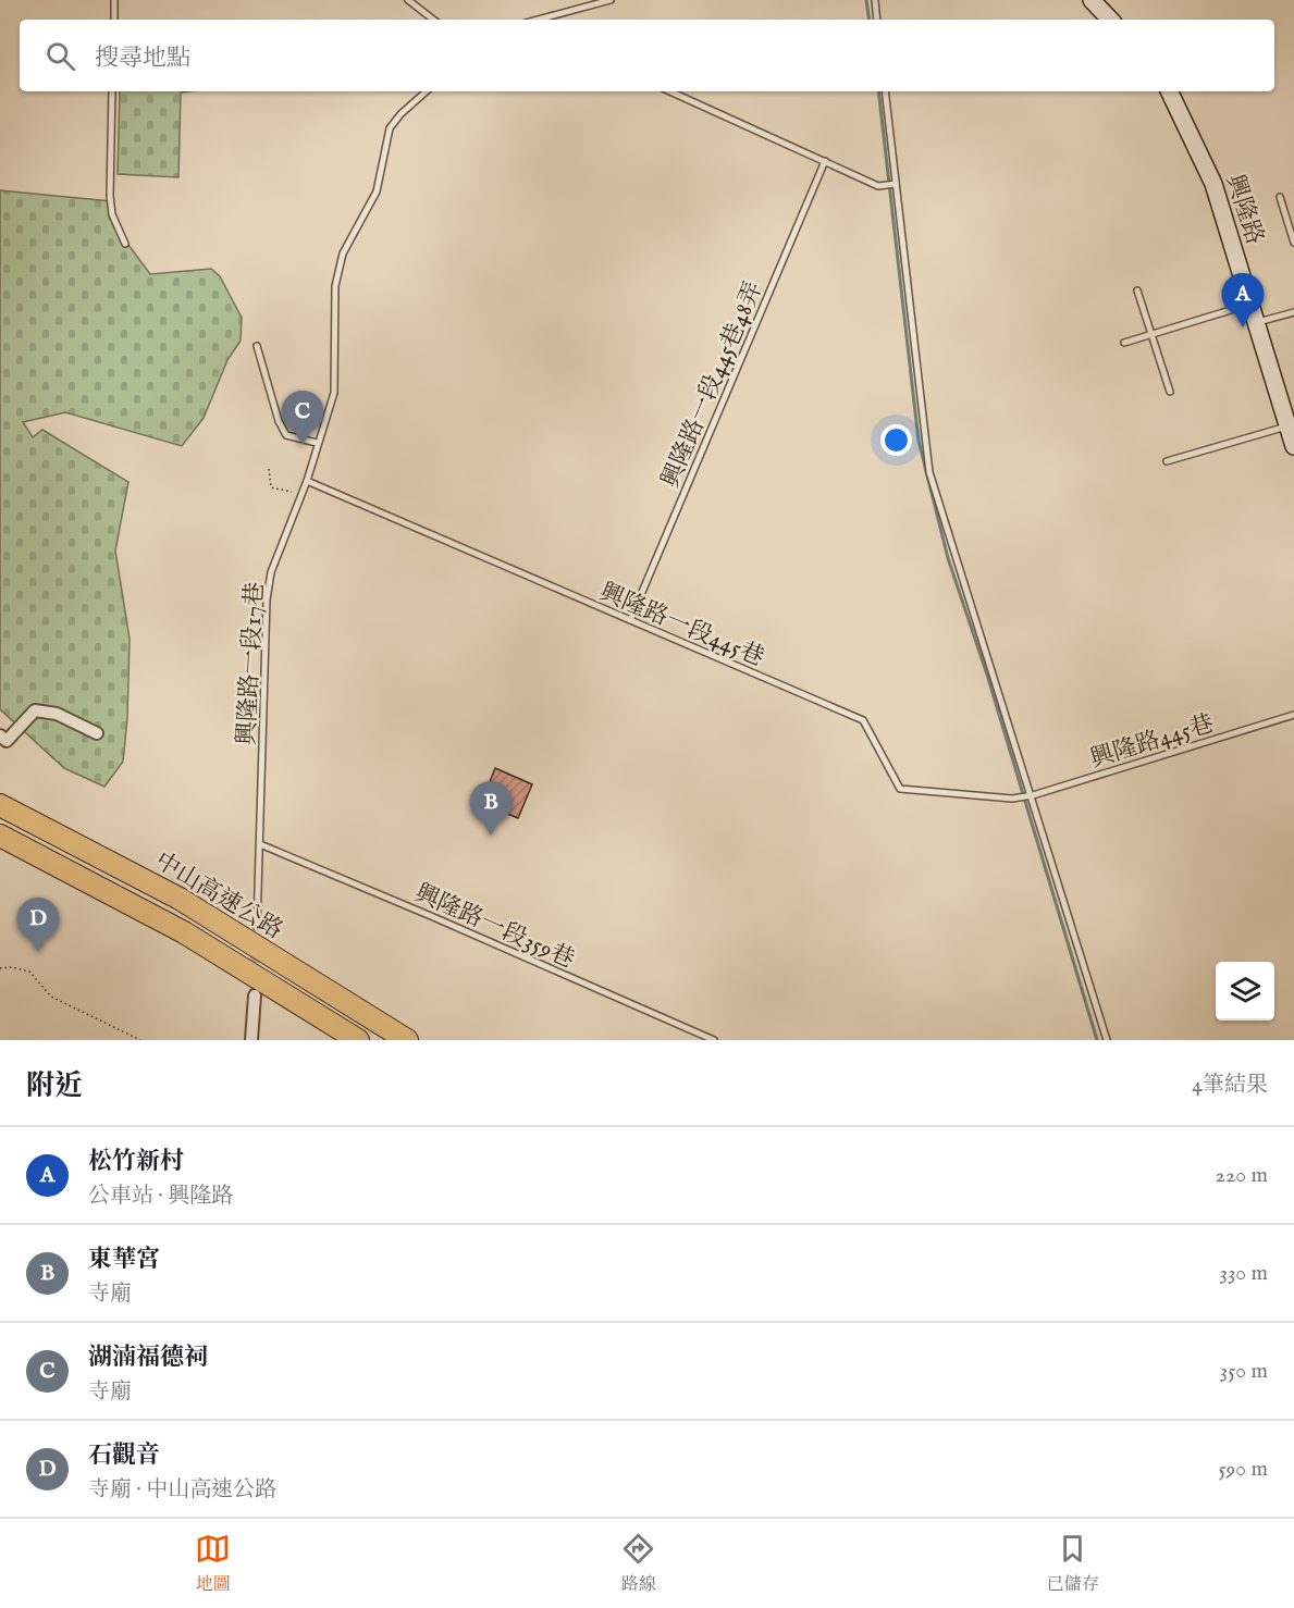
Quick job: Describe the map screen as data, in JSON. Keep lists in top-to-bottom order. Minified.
{"streets":{"highway":["中山高速公路"],"street":["興隆路"],"lane":["興隆路一段445巷48弄","興隆路一段445巷","興隆路一段17巷","興隆路445巷","興隆路一段359巷"]},"crossings":[["興隆路一段445巷48弄","興隆路一段445巷"],["興隆路一段445巷","興隆路一段17巷"],["興隆路一段445巷","興隆路445巷"],["興隆路一段17巷","興隆路一段359巷"]],"page":{"search":"搜尋地點","pins":["A","C","B","D"],"heading":["附近","4筆結果"],"list":[{"mark":"A","name":"松竹新村","note":"公車站 · 興隆路","value":"220 m"},{"mark":"B","name":"東華宮","note":"寺廟","value":"330 m"},{"mark":"C","name":"湖湳福德祠","note":"寺廟","value":"350 m"},{"mark":"D","name":"石觀音","note":"寺廟 · 中山高速公路","value":"590 m"}],"nav":["地圖","路線","已儲存"]}}
